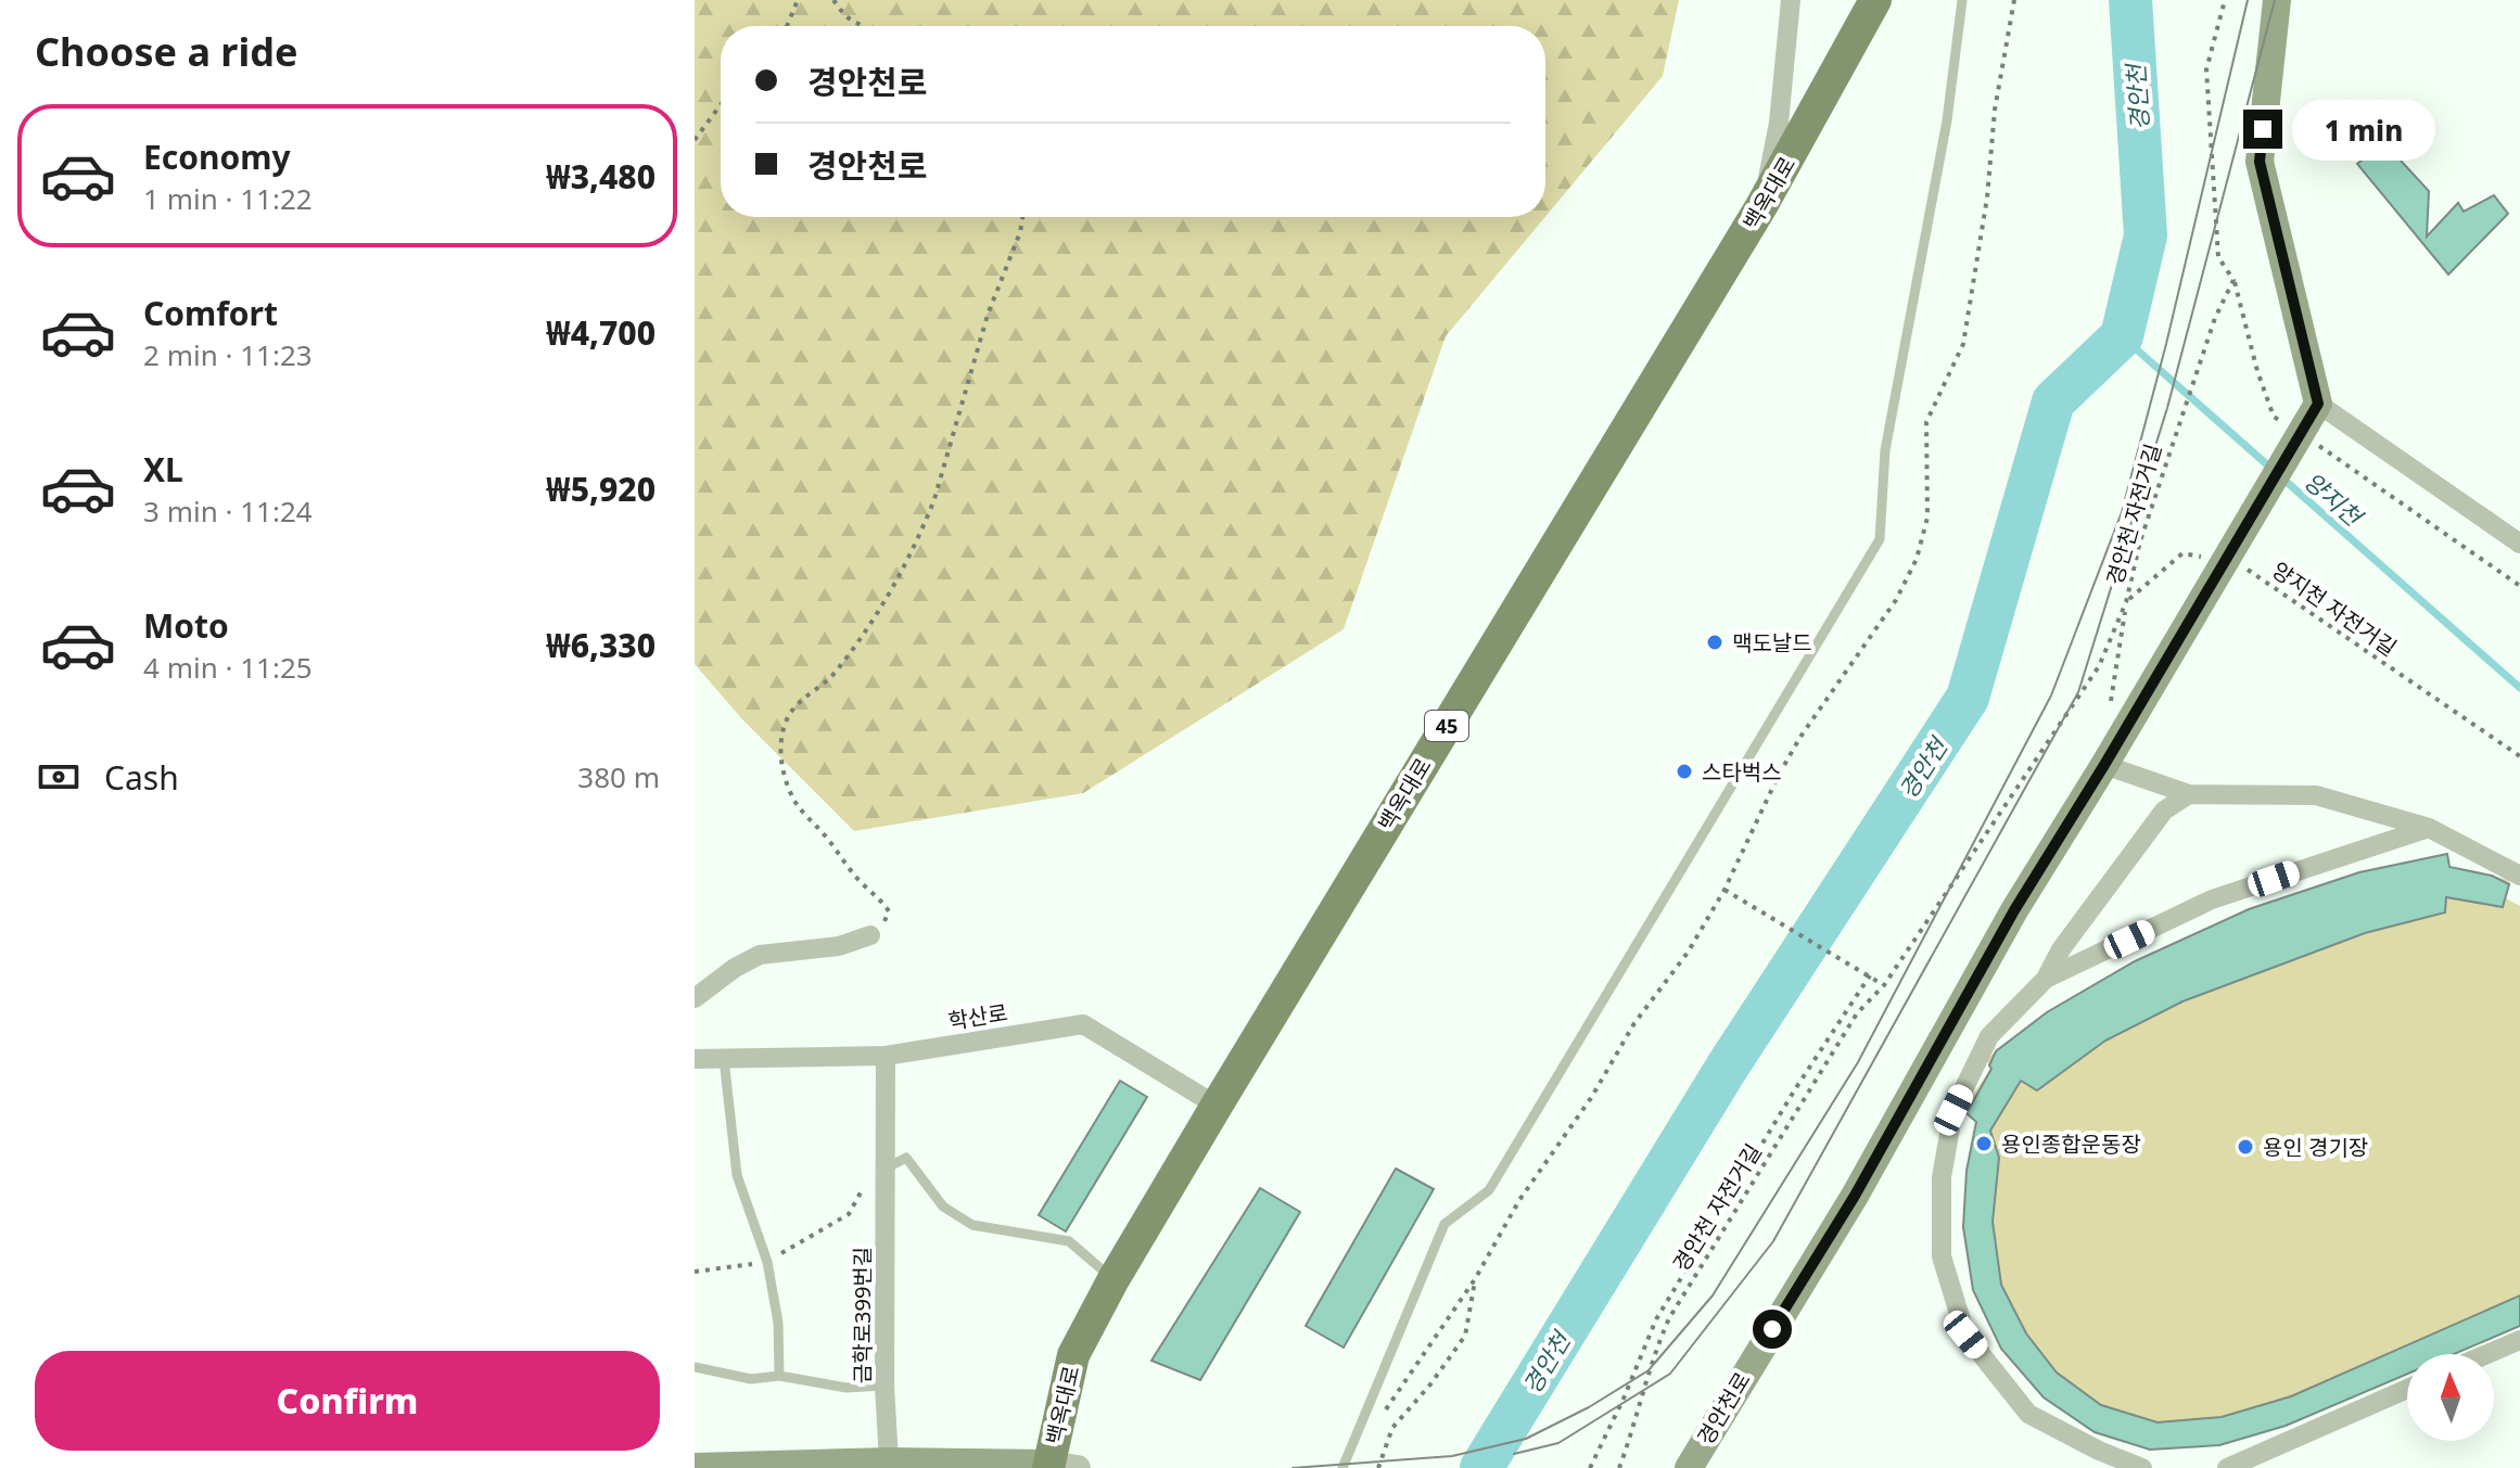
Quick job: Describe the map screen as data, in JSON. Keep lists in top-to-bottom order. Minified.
{"streets":{"main road":["백옥대로","45","경안천로"],"street":["학산로","금학로399번길"],"path":["경안천 자전거길","양지천 자전거길"]},"crossings":[["백옥대로","학산로"],["학산로","금학로399번길"]],"water":["경안천","양지천"],"places":["맥도날드","스타벅스","용인종합운동장","용인 경기장"],"north":"top","page":{"heading":"Choose a ride","banner":["경안천로","경안천로"],"bubble":"1 min","list":[{"name":"Economy","note":"1 min · 11:22","value":"₩3,480"},{"name":"Comfort","note":"2 min · 11:23","value":"₩4,700"},{"name":"XL","note":"3 min · 11:24","value":"₩5,920"},{"name":"Moto","note":"4 min · 11:25","value":"₩6,330"}],"pay":["Cash","380 m"],"buttons":"Confirm"}}
